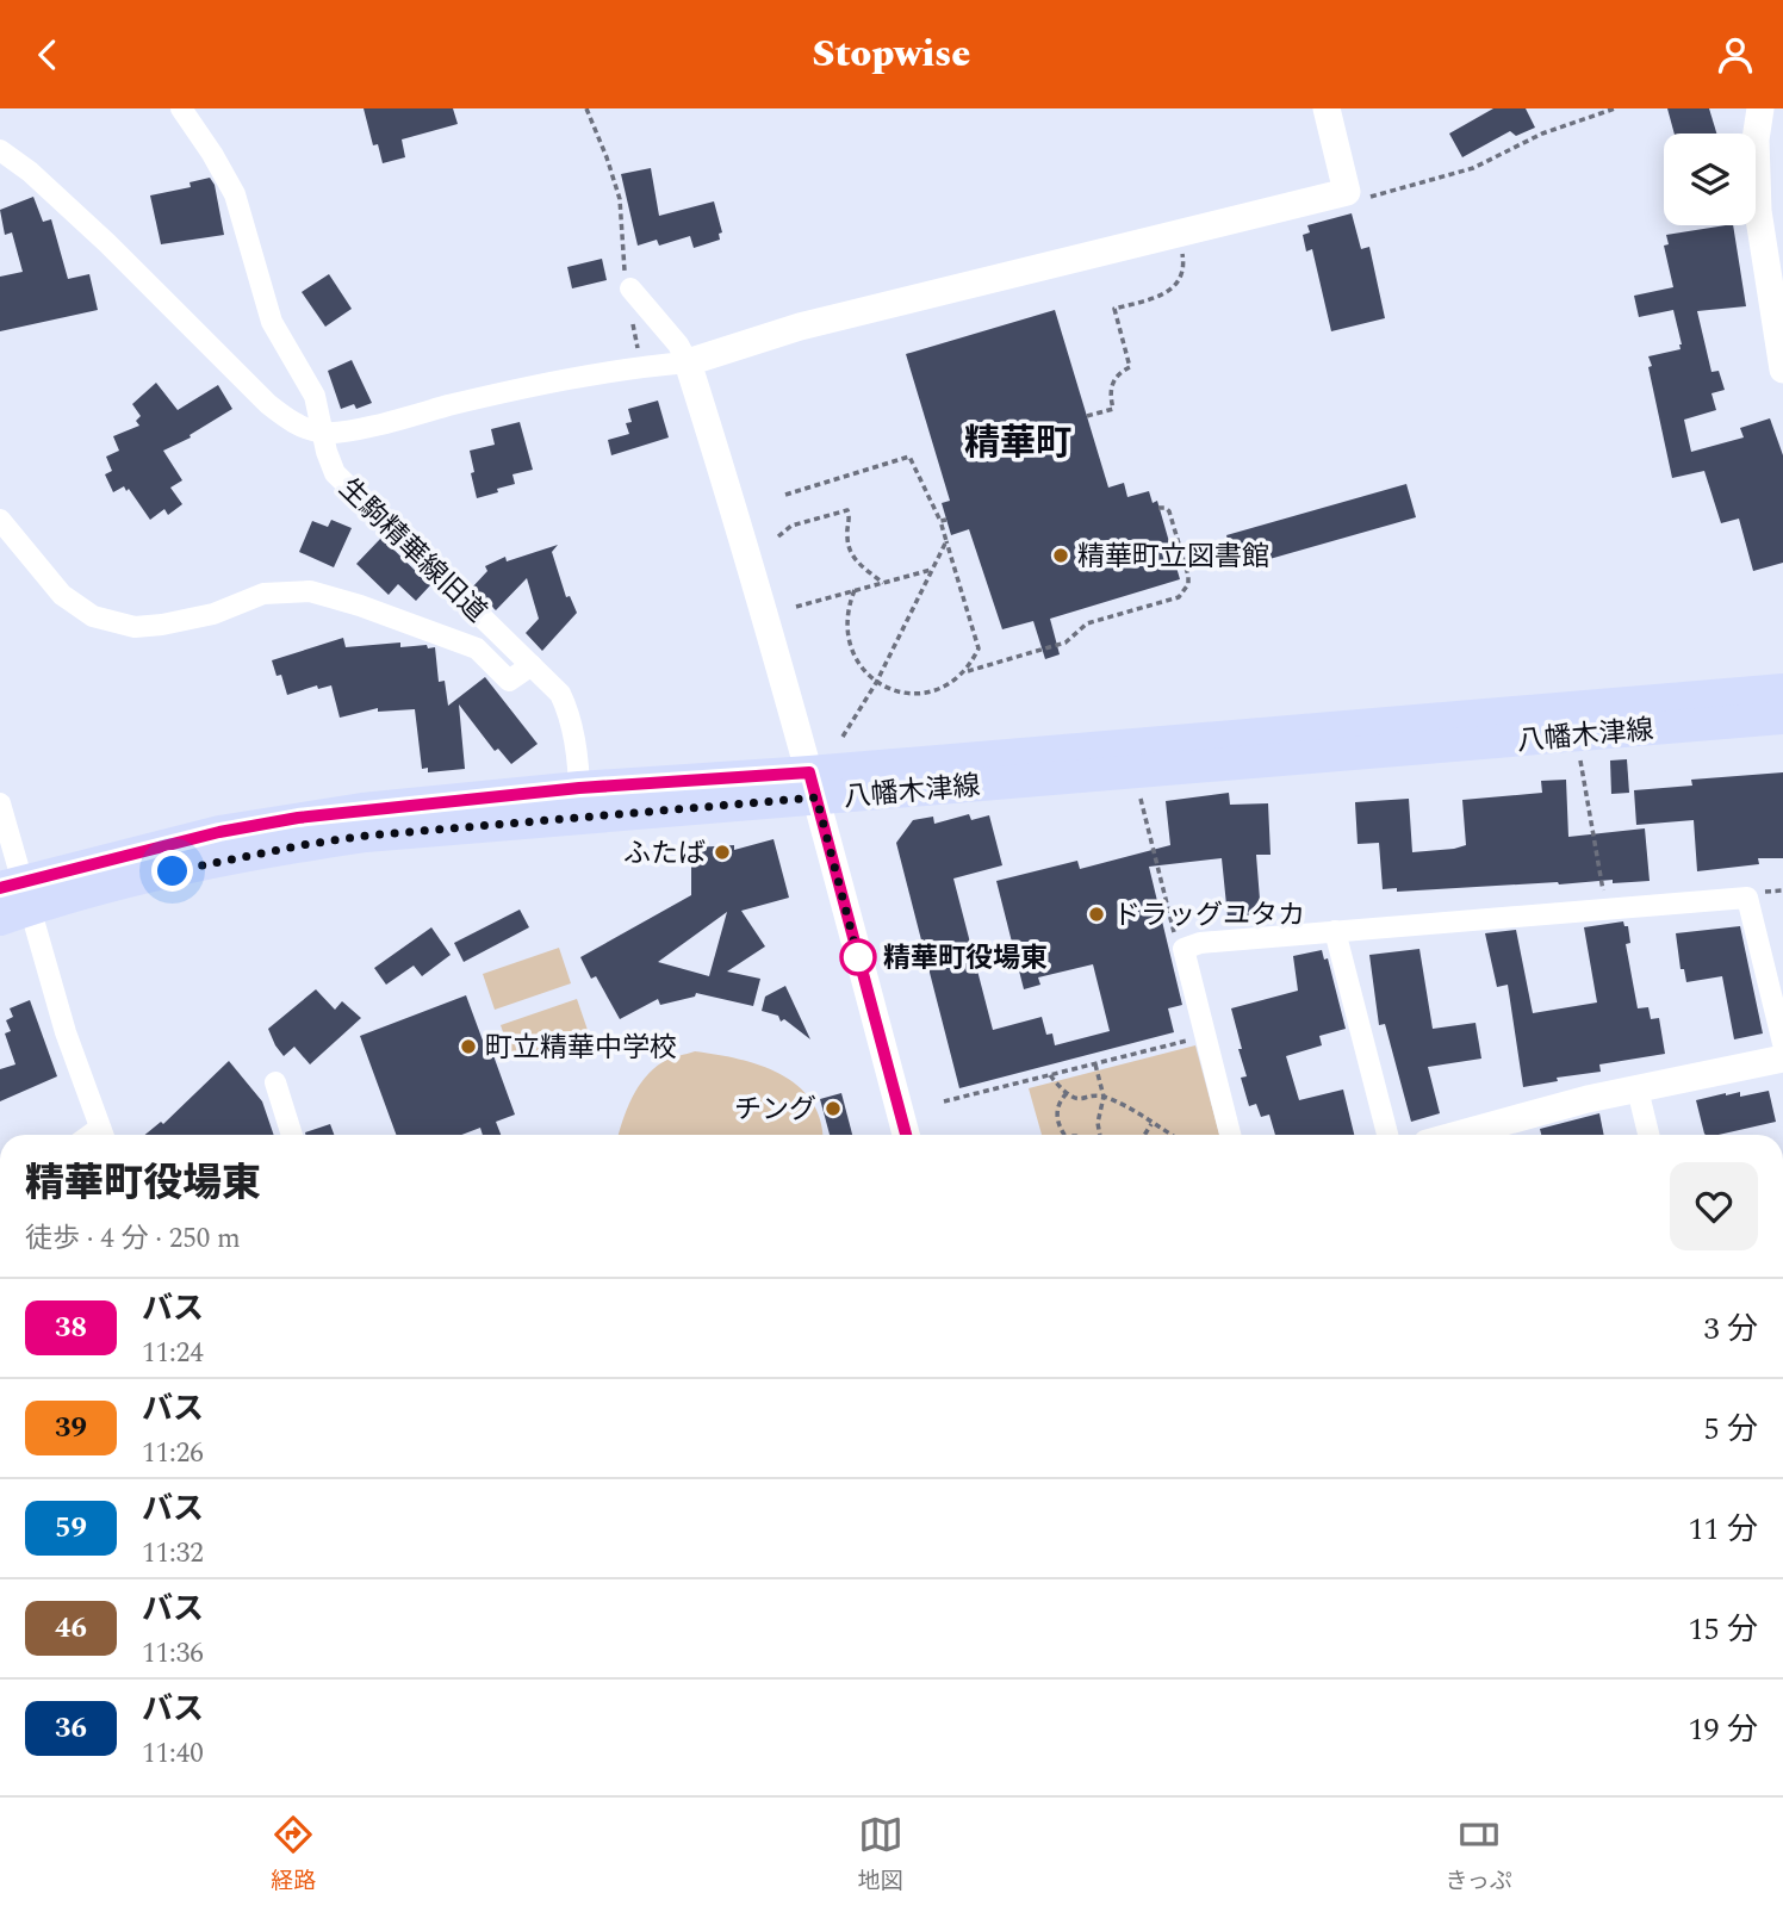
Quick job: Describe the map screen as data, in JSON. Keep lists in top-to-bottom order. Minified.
{"streets":{"main road":["八幡木津線"],"street":["生駒精華線旧道"]},"crossings":[["生駒精華線旧道","八幡木津線"]],"districts":["精華町"],"places":["精華町立図書館","ふたば","ドラッグユタカ","精華町役場東","町立精華中学校","チング"],"lines":["bus line 38"],"page":{"header":"Stopwise","heading":["精華町役場東","徒歩 · 4 分 · 250 m"],"list":[{"mark":"38","name":"バス","note":"11:24","value":"3 分"},{"mark":"39","name":"バス","note":"11:26","value":"5 分"},{"mark":"59","name":"バス","note":"11:32","value":"11 分"},{"mark":"46","name":"バス","note":"11:36","value":"15 分"},{"mark":"36","name":"バス","note":"11:40","value":"19 分"}],"tabs":["経路","地図","きっぷ"]}}
